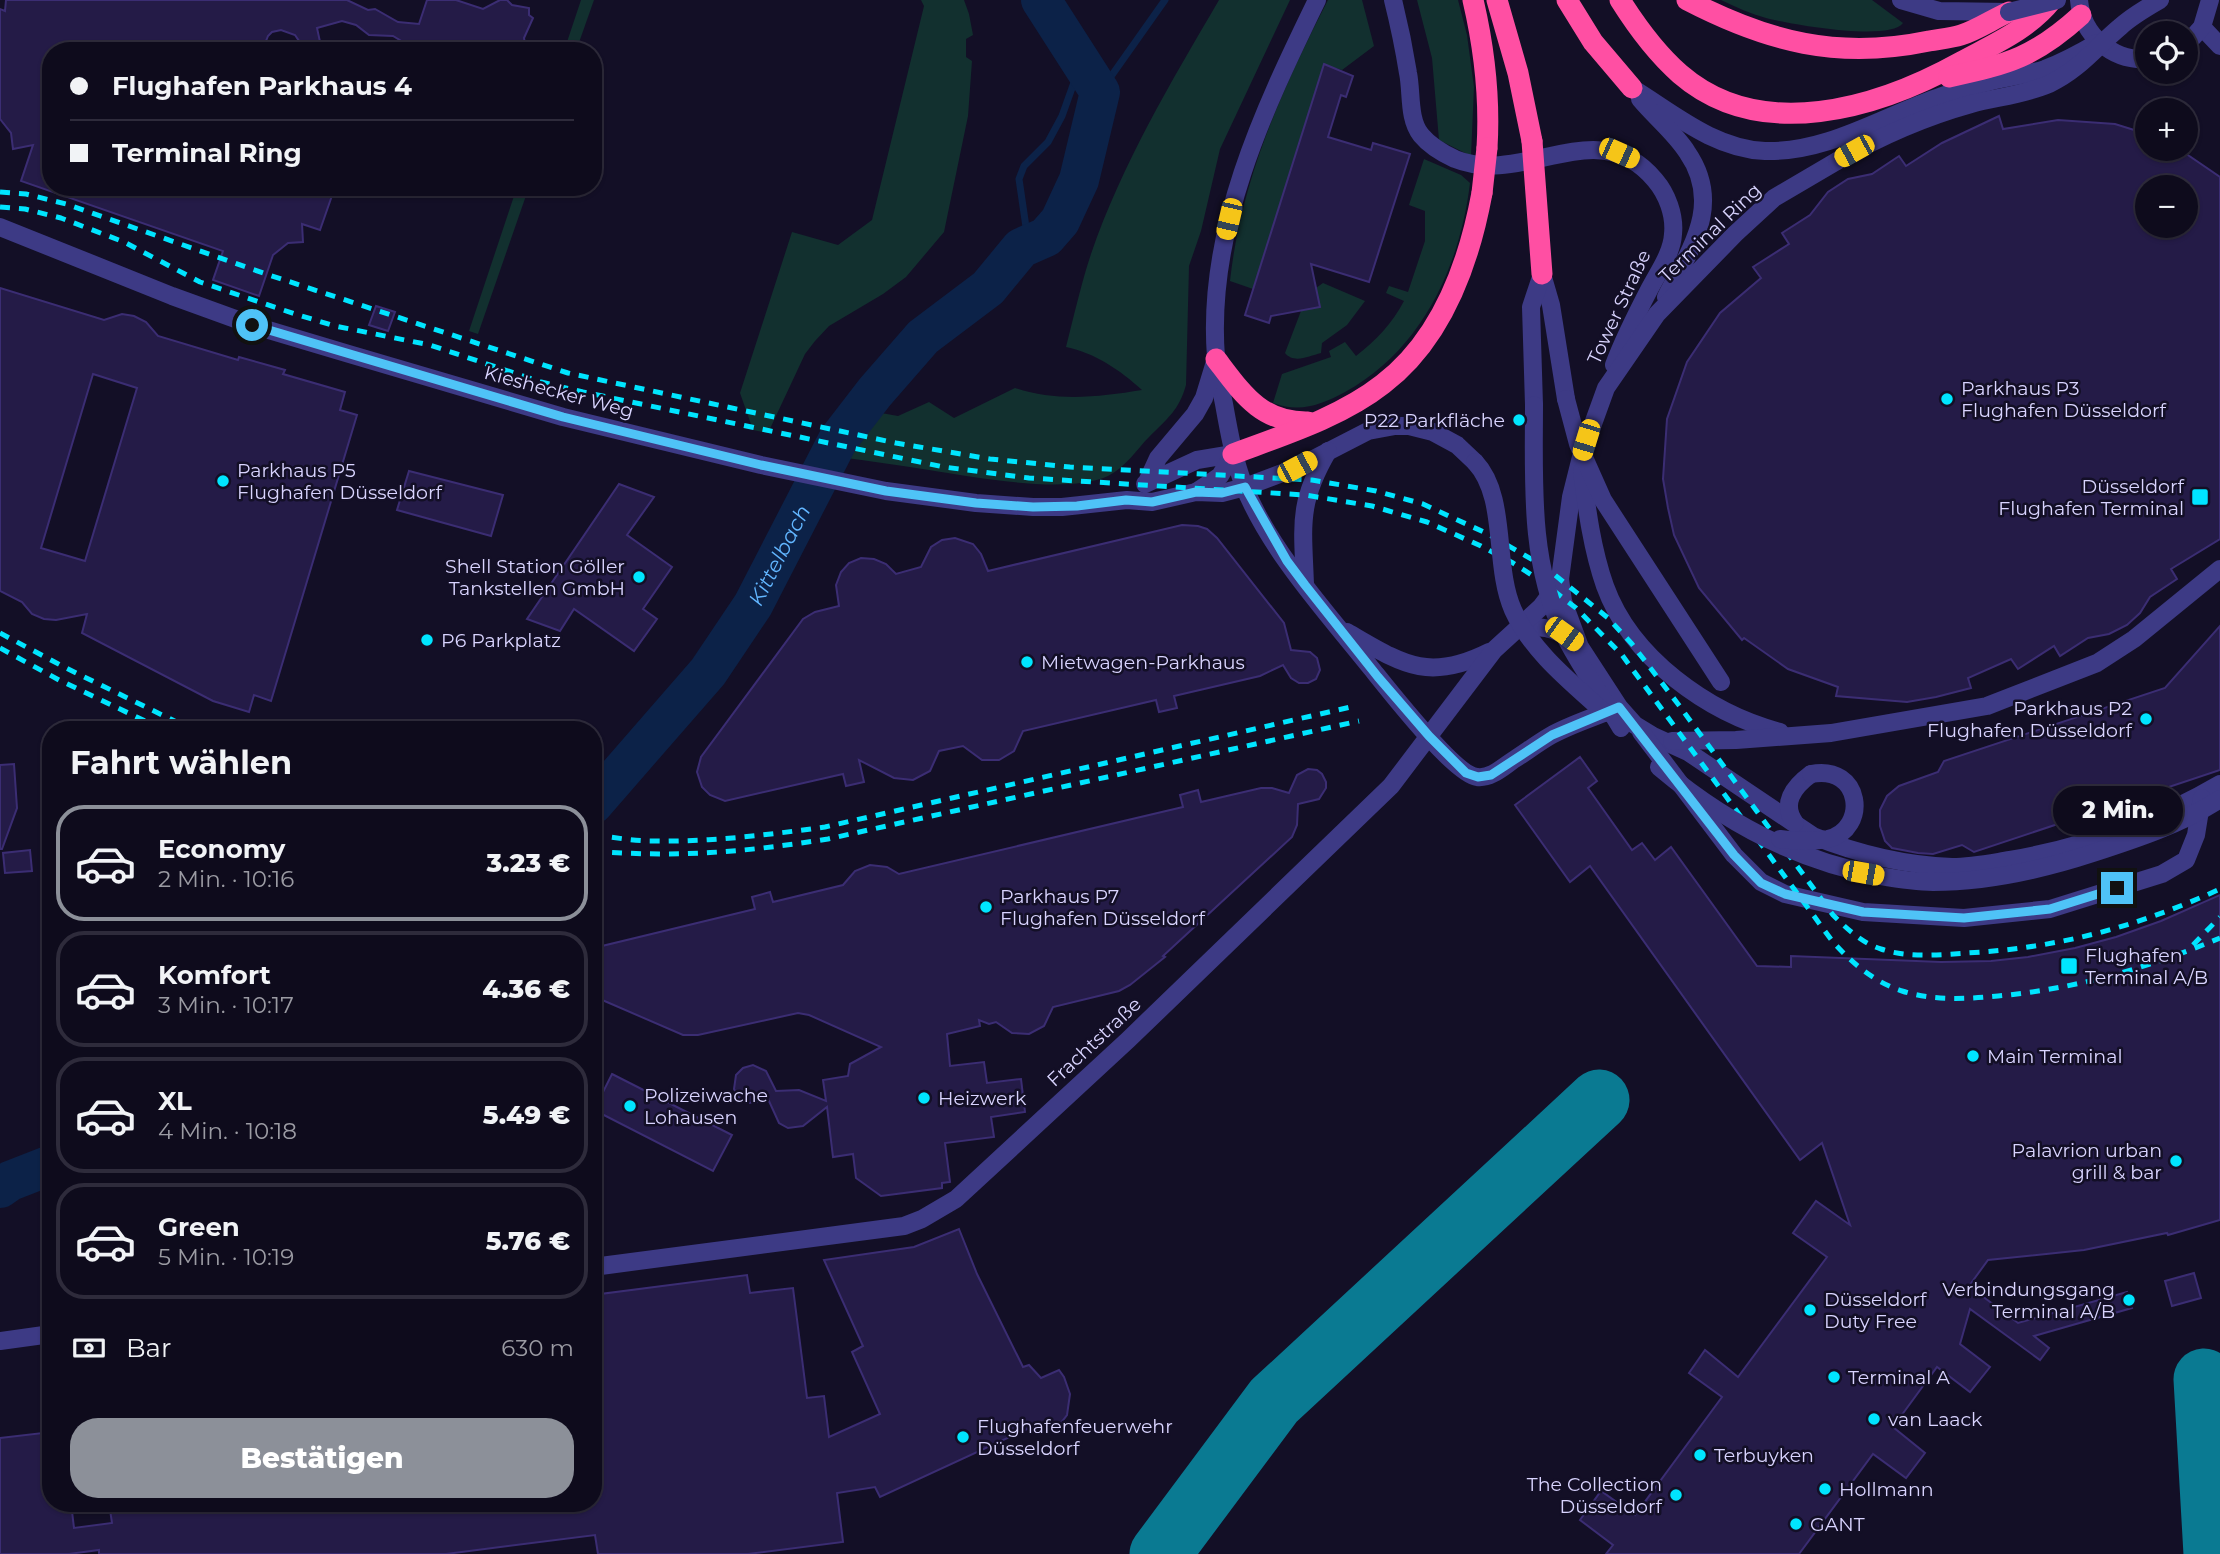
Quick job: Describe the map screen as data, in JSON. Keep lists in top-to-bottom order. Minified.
{"streets":{"street":["Terminal Ring","Tower Straße","Kieshecker Weg","Frachtstraße"]},"crossings":[["Terminal Ring","Tower Straße"],["Terminal Ring","Kieshecker Weg"]],"water":["Kittelbach"],"places":{"other":["Parkhaus P3 Flughafen Düsseldorf","P22 Parkfläche","Parkhaus P5 Flughafen Düsseldorf","Shell Station Göller Tankstellen GmbH","P6 Parkplatz","Mietwagen-Parkhaus","Parkhaus P2 Flughafen Düsseldorf","Parkhaus P7 Flughafen Düsseldorf","Main Terminal","Heizwerk","Polizeiwache Lohausen","Palavrion urban grill & bar","Verbindungsgang Terminal A/B","Düsseldorf Duty Free","Terminal A","van Laack","Flughafenfeuerwehr Düsseldorf","Terbuyken","Hollmann","The Collection Düsseldorf","GANT"],"transit":["Düsseldorf Flughafen Terminal","Flughafen Terminal A/B"]},"page":{"map_buttons":["+","−"],"banner":["Flughafen Parkhaus 4","Terminal Ring"],"heading":"Fahrt wählen","bubble":"2 Min.","list":[{"name":"Economy","note":"2 Min. · 10:16","value":"3.23 €"},{"name":"Komfort","note":"3 Min. · 10:17","value":"4.36 €"},{"name":"XL","note":"4 Min. · 10:18","value":"5.49 €"},{"name":"Green","note":"5 Min. · 10:19","value":"5.76 €"}],"pay":["Bar","630 m"],"buttons":"Bestätigen"}}
